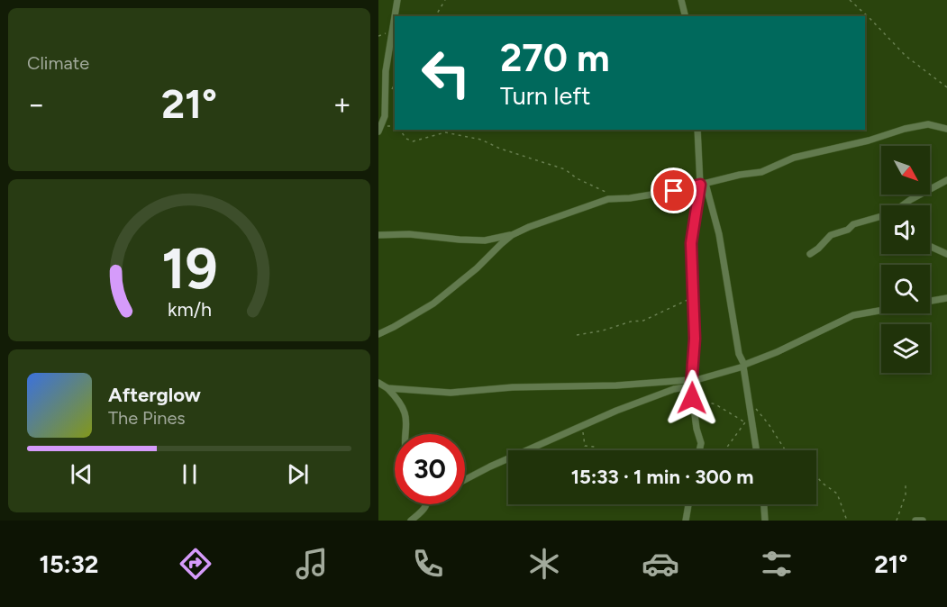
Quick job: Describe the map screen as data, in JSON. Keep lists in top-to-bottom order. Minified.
{"north":"bottom right","page":{"tile":"Climate","turn":["270 m","Turn left"],"heat":["−","21°","+"],"song":["Afterglow","The Pines"],"limit":"30","trip":"15:33 · 1 min · 300 m","tabs":["15:32","21°"],"gauge":["19","km/h"]}}
